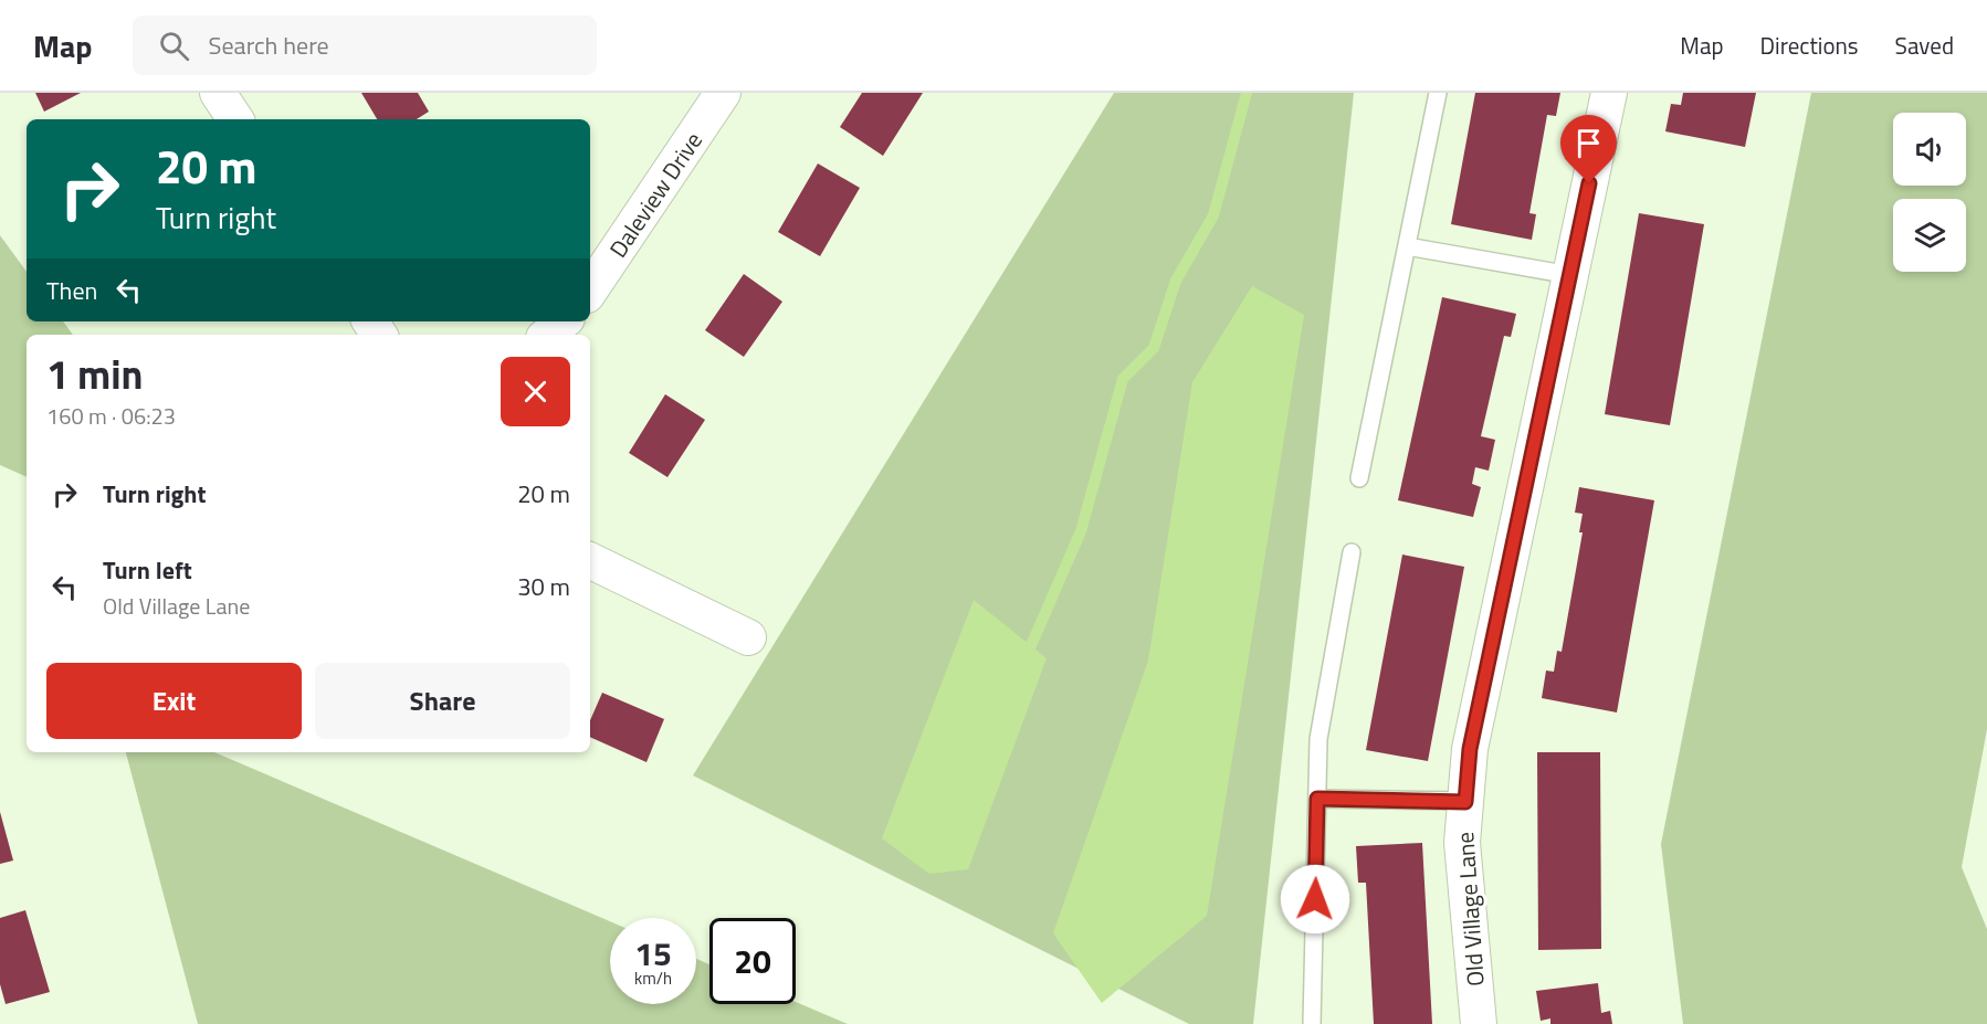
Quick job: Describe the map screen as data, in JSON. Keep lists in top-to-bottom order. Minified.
{"streets":{"street":["Daleview Drive","Old Village Lane"]},"page":{"header":"Map","search":"Search here","nav":["Map","Directions","Saved"],"turn":["20 m","Turn right"],"then":"Then","heading":["1 min","160 m · 06:23"],"list":[{"name":"Turn right","value":"20 m"},{"name":"Turn left","note":"Old Village Lane","value":"30 m"}],"buttons":["Exit","Share"],"speed":"15 km/h","limit":"20"}}
